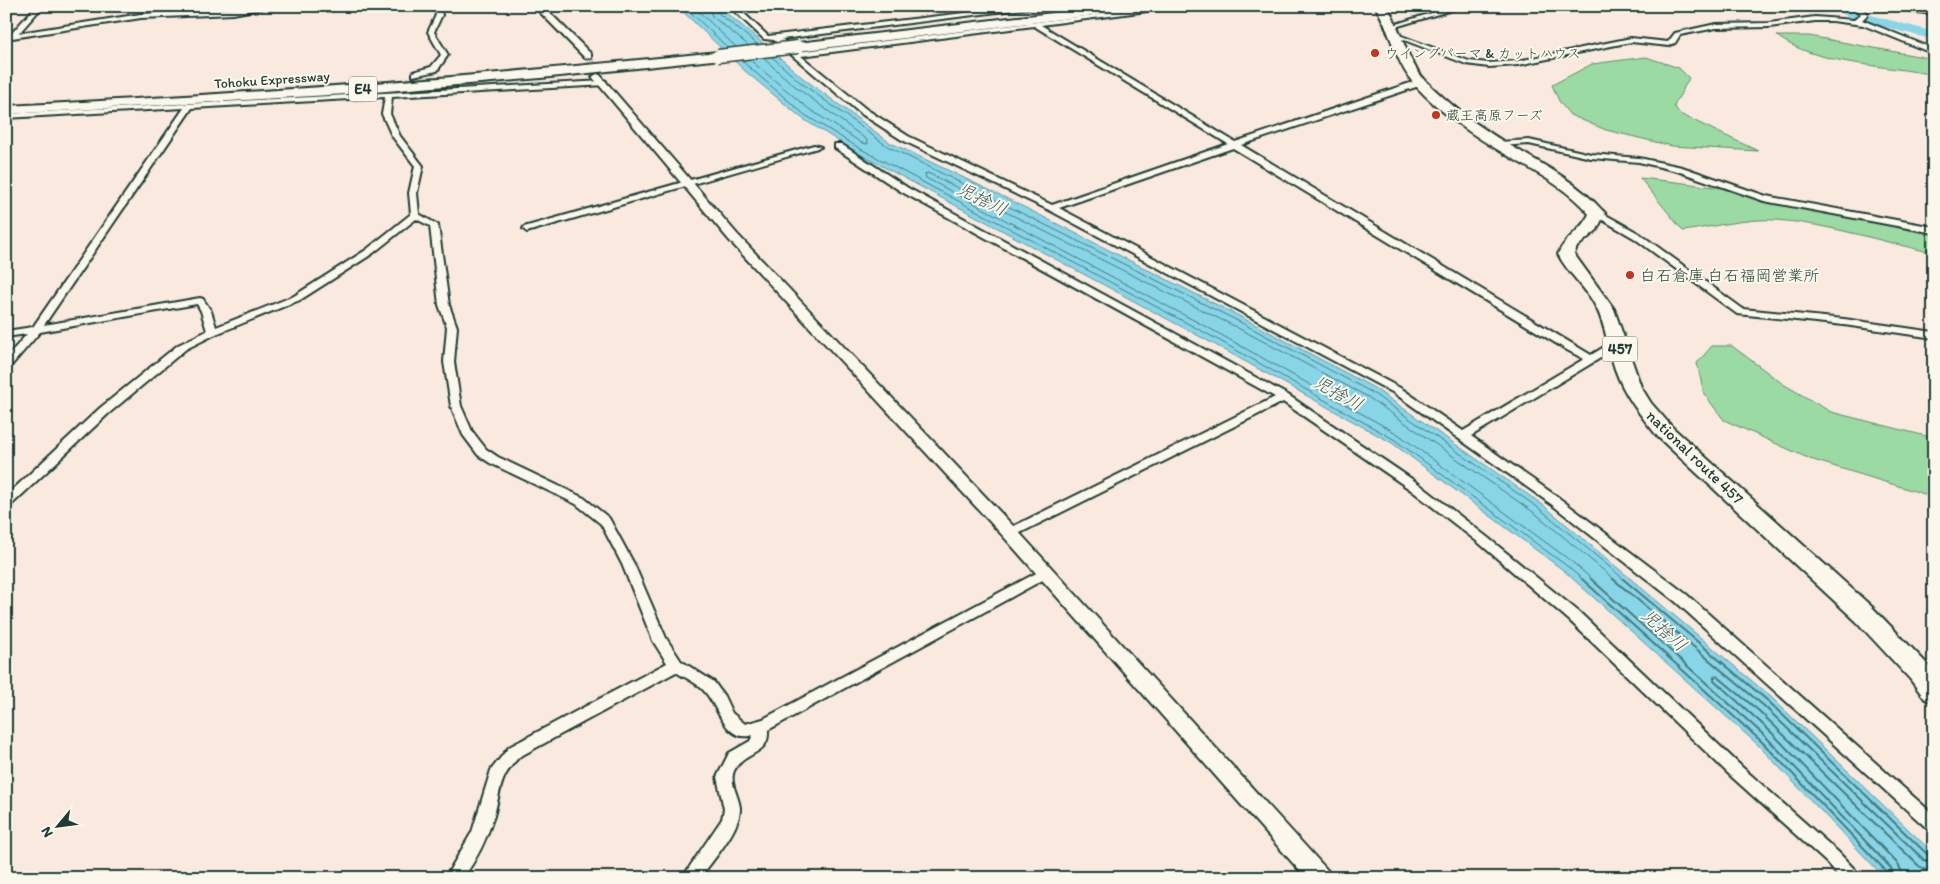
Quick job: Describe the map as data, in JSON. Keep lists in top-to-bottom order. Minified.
{"streets":{"highway":["Tohoku Expressway","E4","457","national route 457"]},"crossings":[["Tohoku Expressway","E4"]],"water":["児捨川"],"places":["ウイングパーマ & カットハウス","蔵王高原フーズ","白石倉庫 白石福岡営業所"],"north":"bottom left"}
